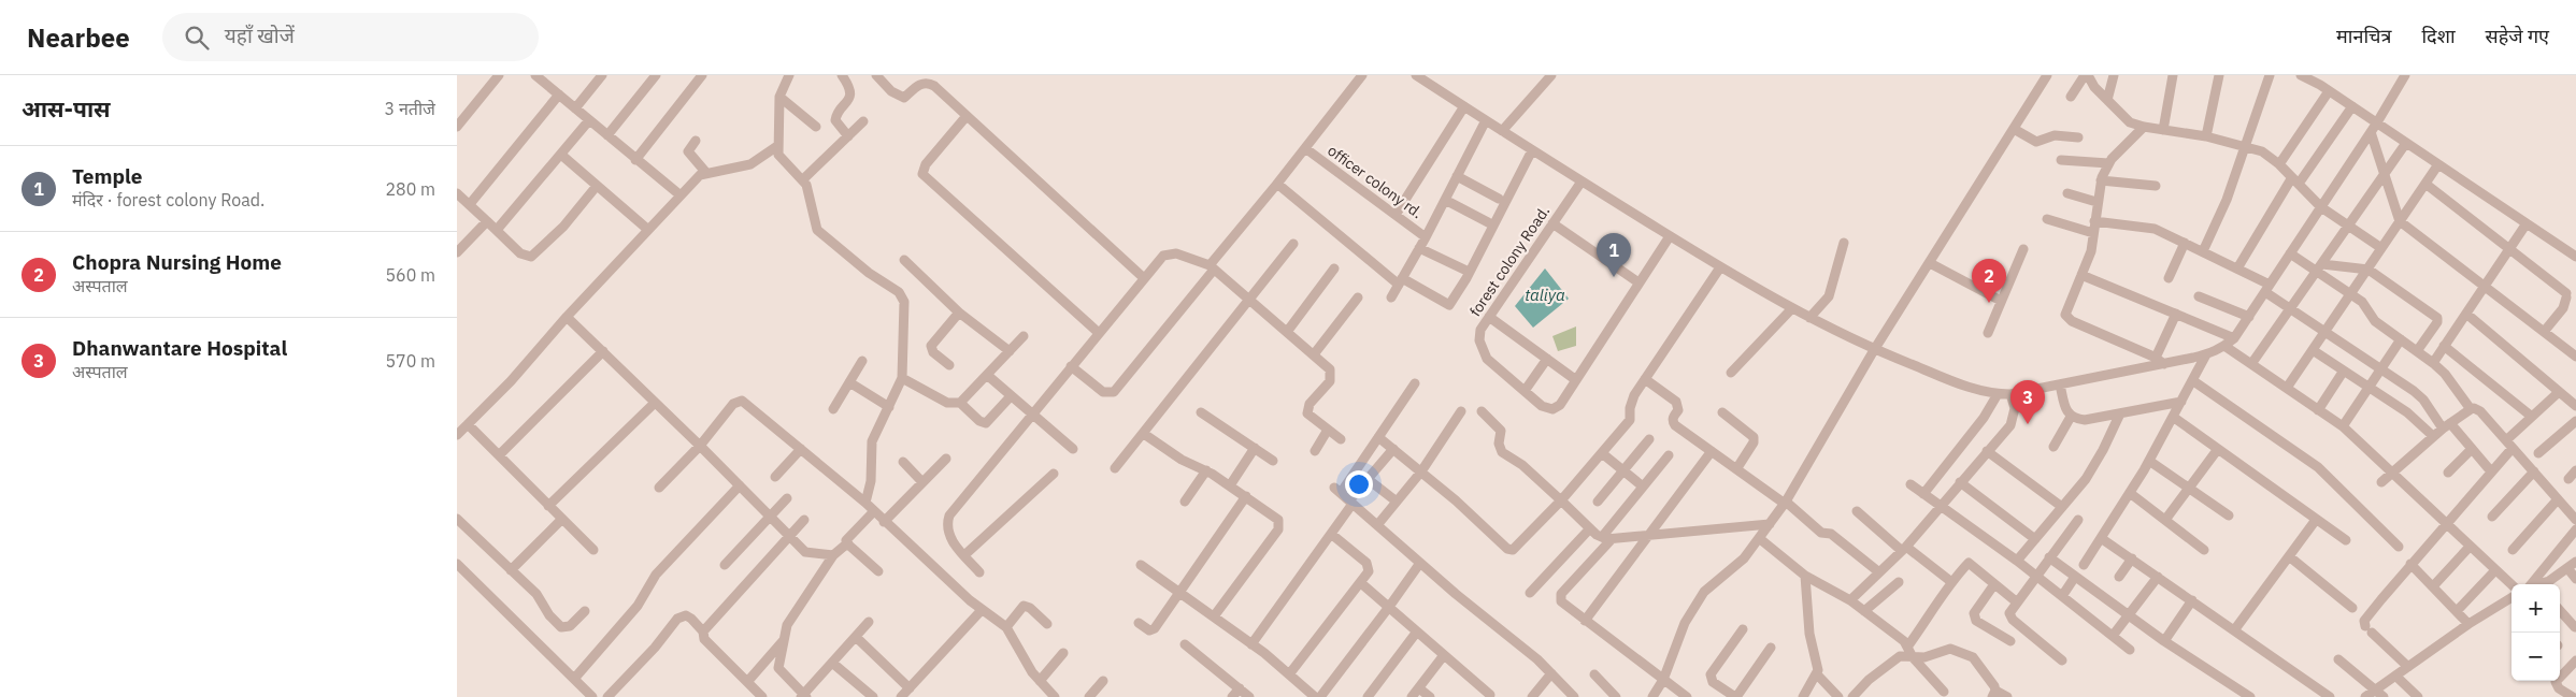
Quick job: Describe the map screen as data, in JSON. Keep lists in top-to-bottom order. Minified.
{"streets":{"street":["officer colony rd.","forest colony Road."]},"water":["taliya"],"page":{"header":"Nearbee","search":"यहाँ खोजें","nav":["मानचित्र","दिशा","सहेजे गए"],"heading":["आस-पास","3 नतीजे"],"list":[{"mark":"1","name":"Temple","note":"मंदिर · forest colony Road.","value":"280 m"},{"mark":"2","name":"Chopra Nursing Home","note":"अस्पताल","value":"560 m"},{"mark":"3","name":"Dhanwantare Hospital","note":"अस्पताल","value":"570 m"}],"pins":["1","2","3"],"map_buttons":["+","−"]}}
